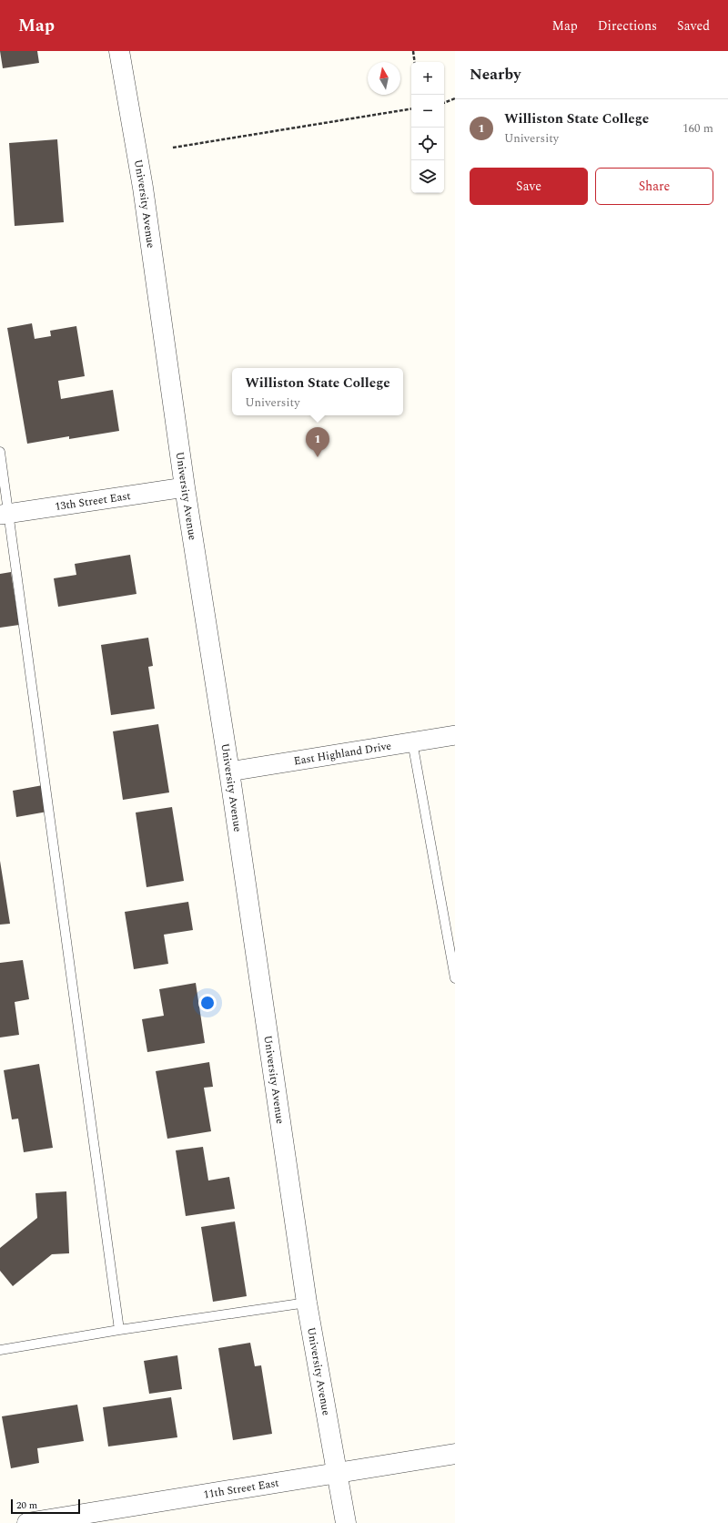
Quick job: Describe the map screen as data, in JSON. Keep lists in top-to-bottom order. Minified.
{"streets":{"street":["University Avenue","13th Street East","East Highland Drive","11th Street East"]},"crossings":[["University Avenue","13th Street East"],["University Avenue","East Highland Drive"],["University Avenue","11th Street East"]],"scale_bar":"20 m","north":"top","page":{"header":"Map","nav":["Map","Directions","Saved"],"heading":"Nearby","map_buttons":["+","−"],"list":[{"mark":"1","name":"Williston State College","note":"University","value":"160 m"}],"buttons":["Save","Share"],"popup":["Williston State College","University"],"pins":"1","scale":"20 m"}}
